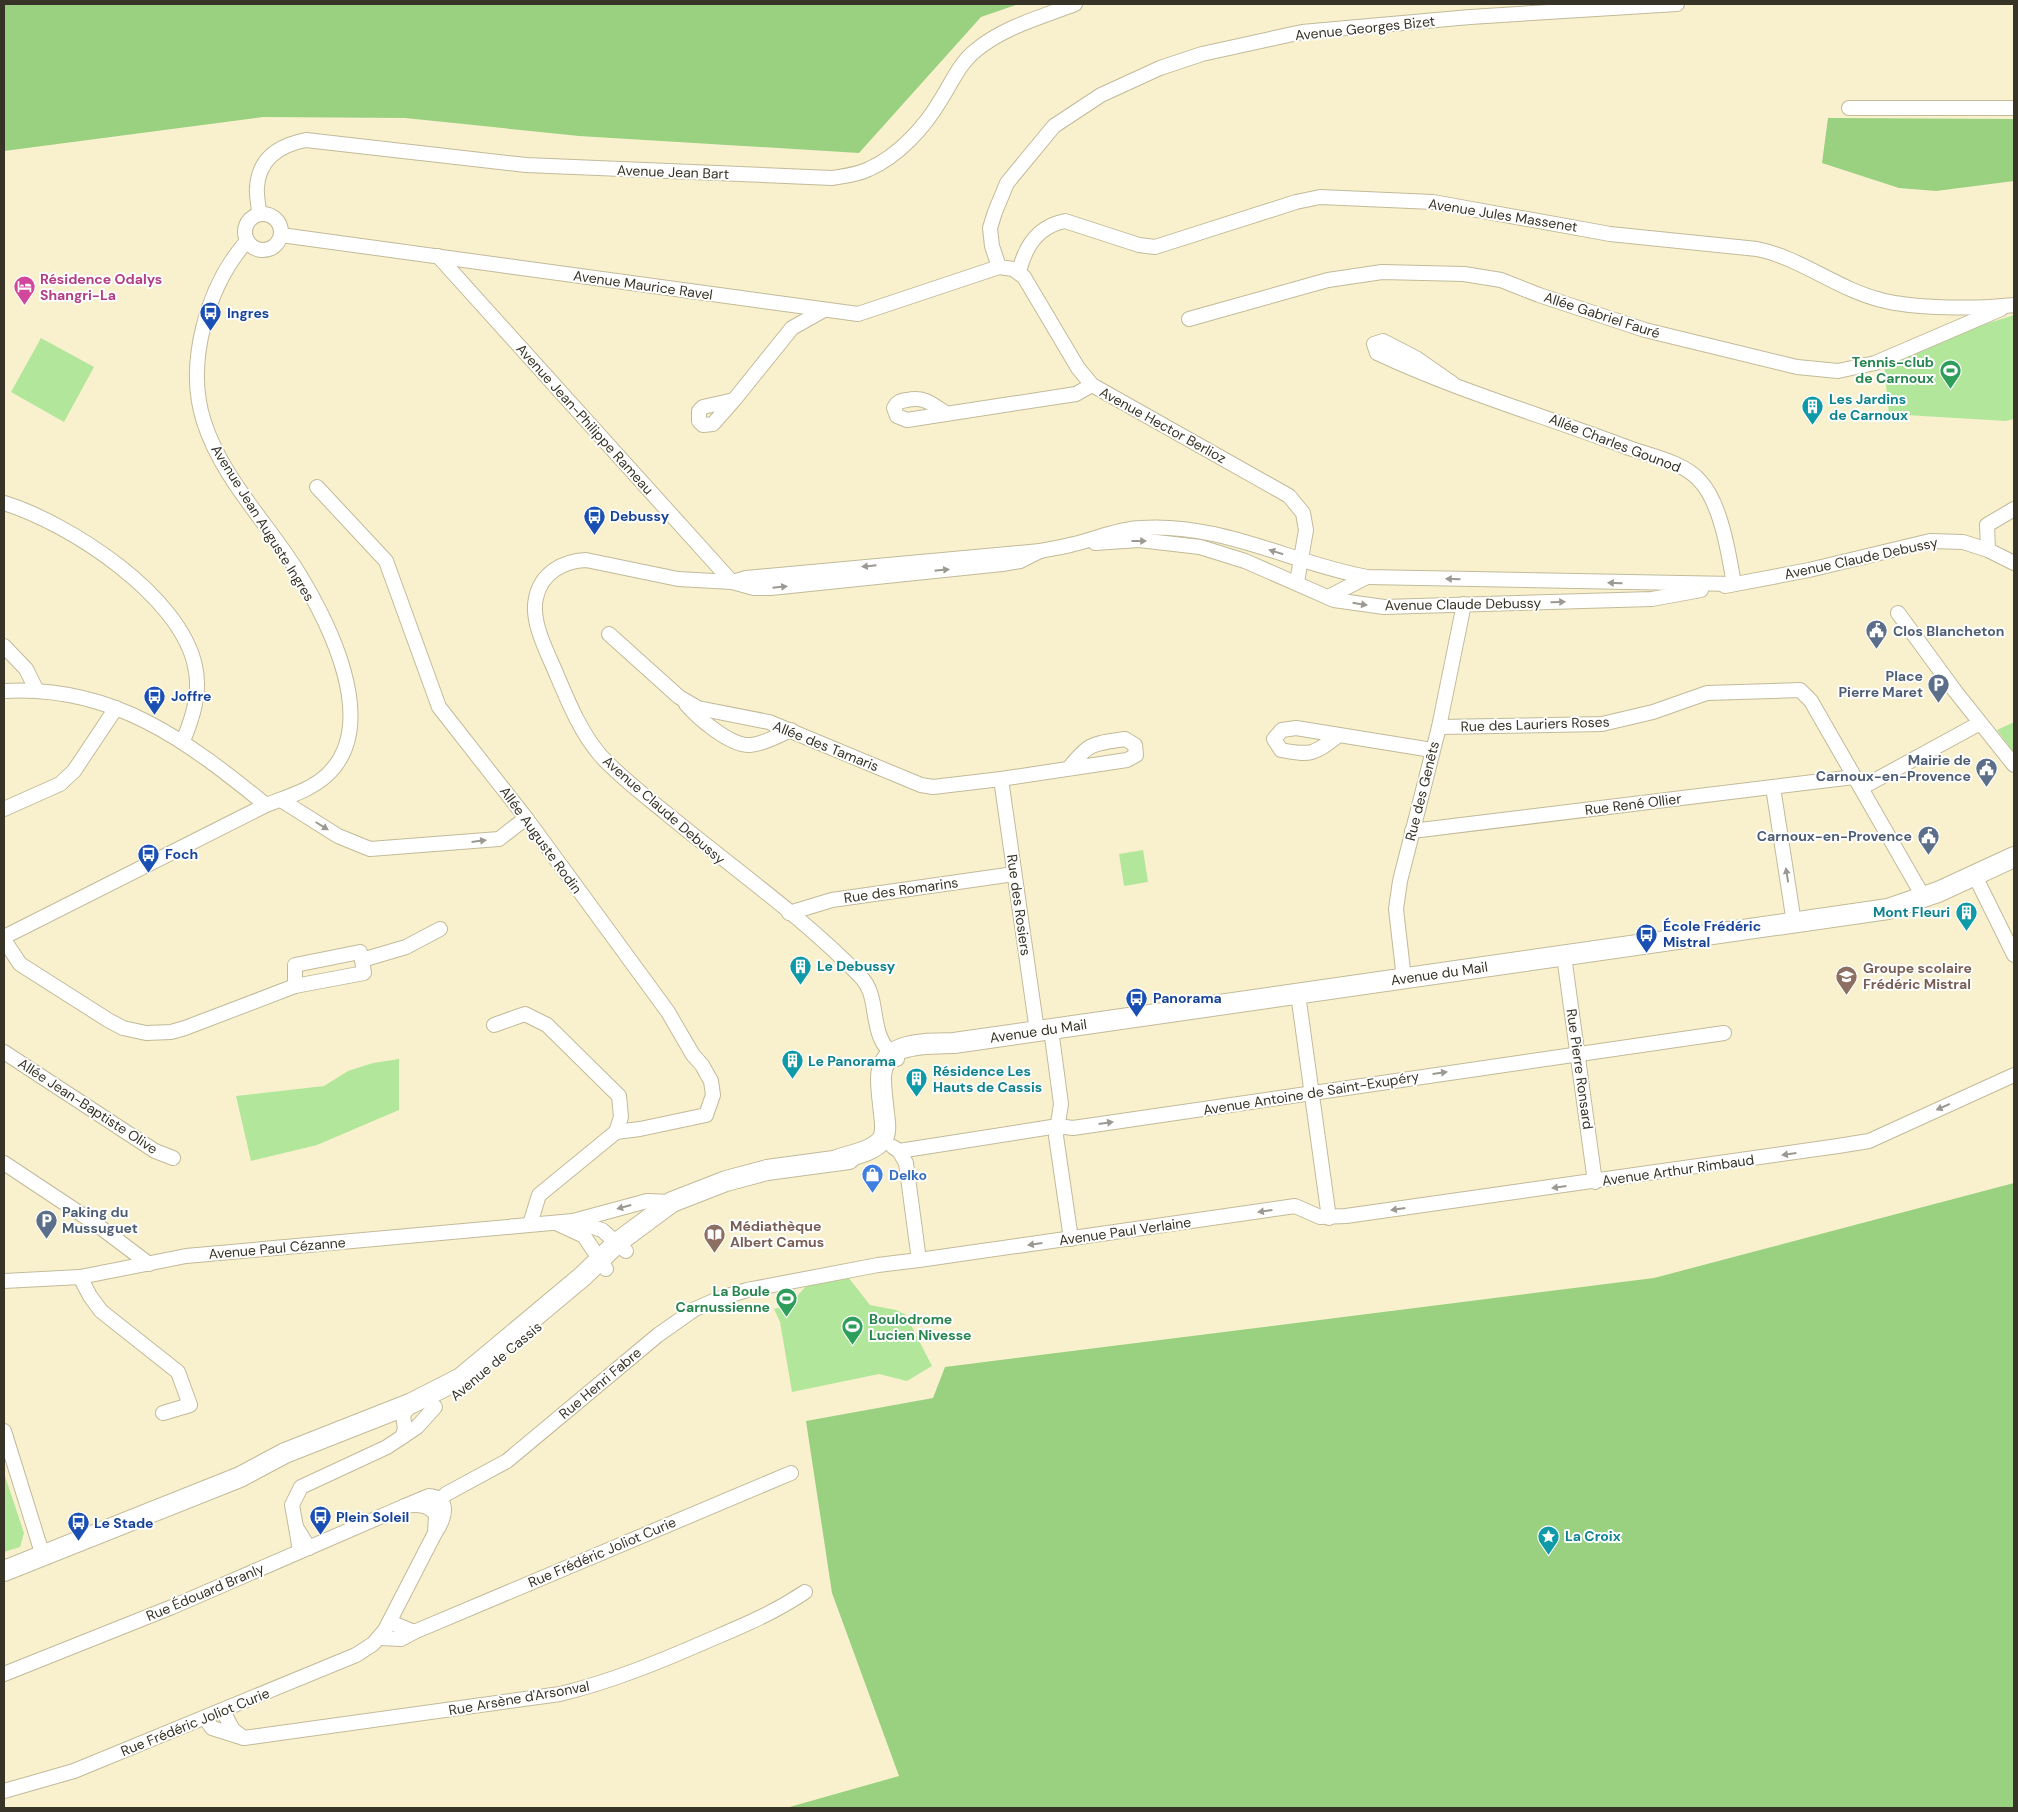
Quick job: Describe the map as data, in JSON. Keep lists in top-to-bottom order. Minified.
{"streets":{"main road":["Avenue du Mail","Avenue de Cassis"],"street":["Avenue Georges Bizet","Avenue Jean Bart","Avenue Jules Massenet","Avenue Maurice Ravel","Allée Gabriel Fauré","Avenue Jean-Philippe Rameau","Avenue Hector Berlioz","Allée Charles Gounod","Avenue Jean Auguste Ingres","Avenue Claude Debussy","Rue des Lauriers Roses","Allée des Tamaris","Rue des Genêts","Rue René Ollier","Allée Auguste Rodin","Rue des Romarins","Rue des Rosiers","Rue Pierre Ronsard","Avenue Antoine de Saint-Exupéry","Allée Jean-Baptiste Olive","Avenue Arthur Rimbaud","Avenue Paul Verlaine","Avenue Paul Cézanne","Rue Henri Fabre","Rue Frédéric Joliot Curie","Rue Édouard Branly","Rue Arsène d'Arsonval"]},"crossings":[["Avenue Georges Bizet","Avenue Maurice Ravel"],["Avenue Jean Bart","Avenue Maurice Ravel"],["Avenue Jean Bart","Avenue Jean Auguste Ingres"],["Avenue Jules Massenet","Allée Gabriel Fauré"],["Avenue Jules Massenet","Avenue Hector Berlioz"],["Avenue Maurice Ravel","Avenue Jean-Philippe Rameau"],["Avenue Maurice Ravel","Avenue Jean Auguste Ingres"],["Avenue Jean-Philippe Rameau","Avenue Claude Debussy"],["Avenue Hector Berlioz","Avenue Claude Debussy"],["Allée Charles Gounod","Avenue Claude Debussy"],["Avenue Claude Debussy","Rue des Genêts"],["Avenue Claude Debussy","Rue des Romarins"],["Avenue Claude Debussy","Avenue du Mail"],["Rue des Lauriers Roses","Rue des Genêts"],["Rue des Lauriers Roses","Rue René Ollier"],["Allée des Tamaris","Rue des Rosiers"],["Rue des Genêts","Rue René Ollier"],["Rue des Genêts","Avenue du Mail"],["Rue des Romarins","Rue des Rosiers"],["Rue des Rosiers","Avenue du Mail"],["Rue des Rosiers","Avenue Antoine de Saint-Exupéry"],["Rue des Rosiers","Avenue Paul Verlaine"],["Avenue du Mail","Rue Pierre Ronsard"],["Rue Pierre Ronsard","Avenue Antoine de Saint-Exupéry"],["Rue Pierre Ronsard","Avenue Arthur Rimbaud"],["Avenue Antoine de Saint-Exupéry","Avenue de Cassis"],["Avenue Paul Verlaine","Rue Henri Fabre"],["Avenue Paul Cézanne","Avenue de Cassis"],["Rue Henri Fabre","Rue Édouard Branly"],["Rue Frédéric Joliot Curie","Rue Arsène d'Arsonval"]],"one_way":["Avenue Antoine de Saint-Exupéry","Avenue Arthur Rimbaud","Avenue Paul Verlaine"],"places":{"hotel":["Résidence Odalys Shangri-La"],"bus stop":["Ingres","Debussy","Joffre","Foch","École Frédéric Mistral","Panorama","Plein Soleil","Le Stade"],"sports":["Tennis-club de Carnoux","La Boule Carnussienne","Boulodrome Lucien Nivesse"],"building":["Les Jardins de Carnoux","Mont Fleuri","Le Debussy","Le Panorama","Résidence Les Hauts de Cassis"],"public building":["Clos Blancheton","Mairie de Carnoux-en-Provence","Carnoux-en-Provence"],"parking":["Place Pierre Maret","Paking du Mussuguet"],"school or university":["Groupe scolaire Frédéric Mistral"],"shop":["Delko"],"library":["Médiathèque Albert Camus"],"place":["La Croix"]}}
